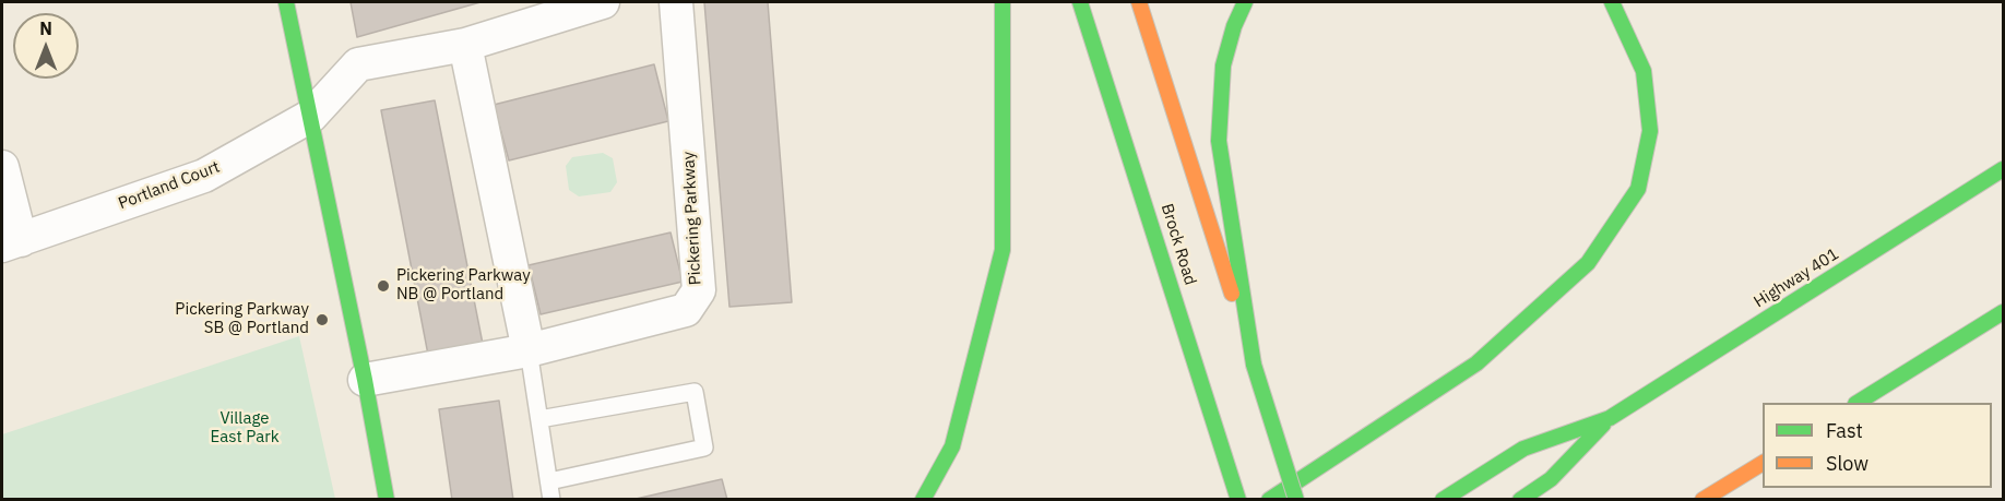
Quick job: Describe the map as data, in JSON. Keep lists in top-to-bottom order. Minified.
{"streets":{"main road":["Brock Road","Highway 401"],"street":["Portland Court","Pickering Parkway"]},"parks":["Village East Park"],"places":["Pickering Parkway NB @ Portland","Pickering Parkway SB @ Portland"],"legend":["Fast","Slow"],"north":"top"}
